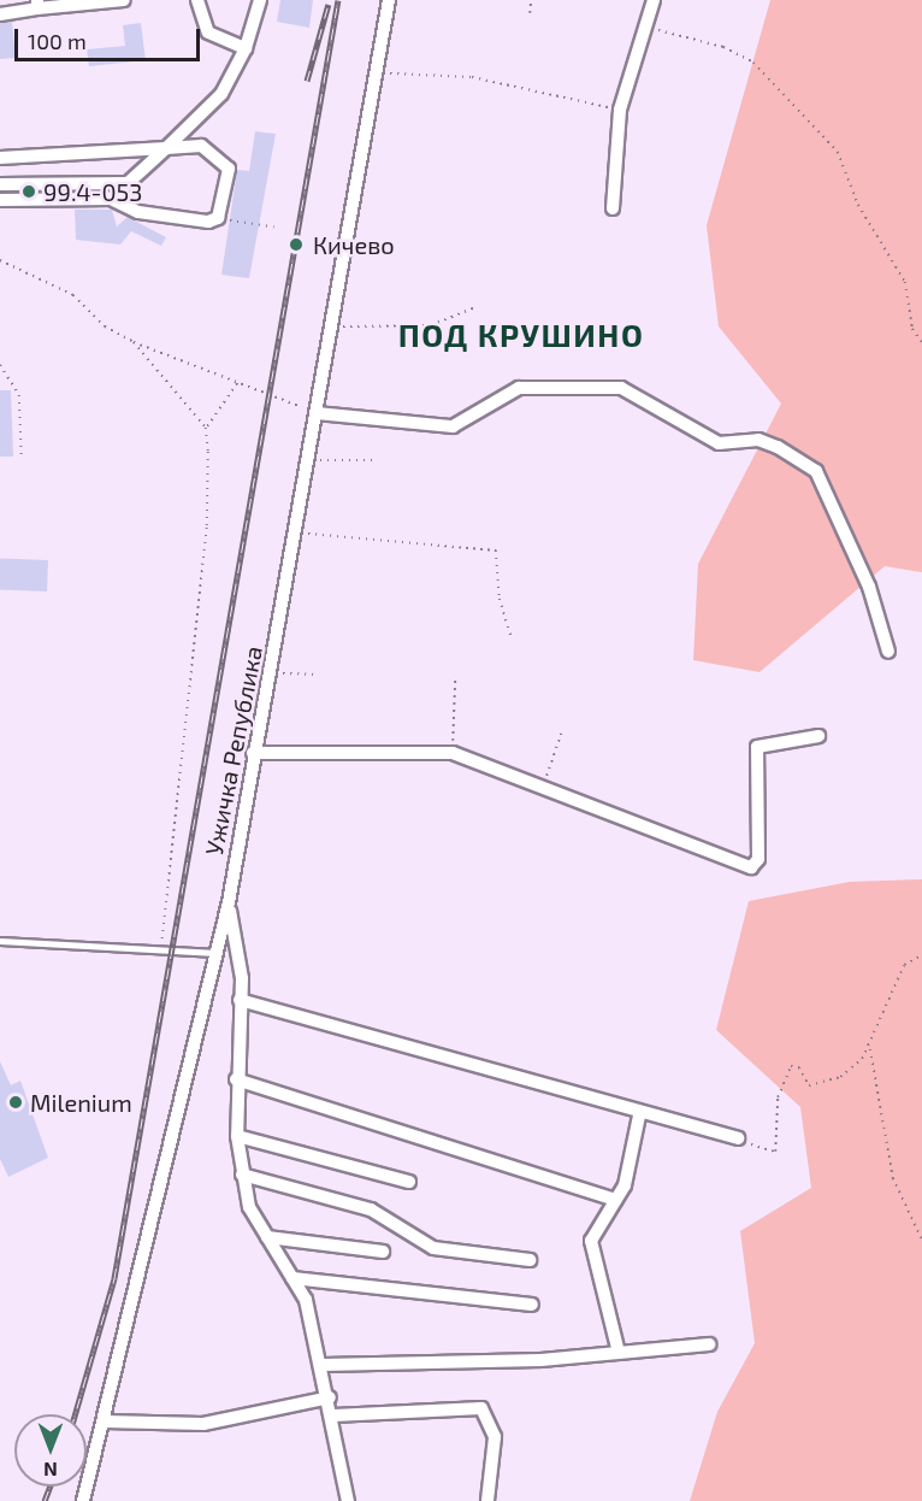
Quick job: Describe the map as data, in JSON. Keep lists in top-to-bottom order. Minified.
{"streets":{"street":["Ужичка Република"]},"districts":["ПОД КРУШИНО"],"places":["99.4-053","Кичево","Milenium"],"scale_bar":"100 m","north":"bottom"}
